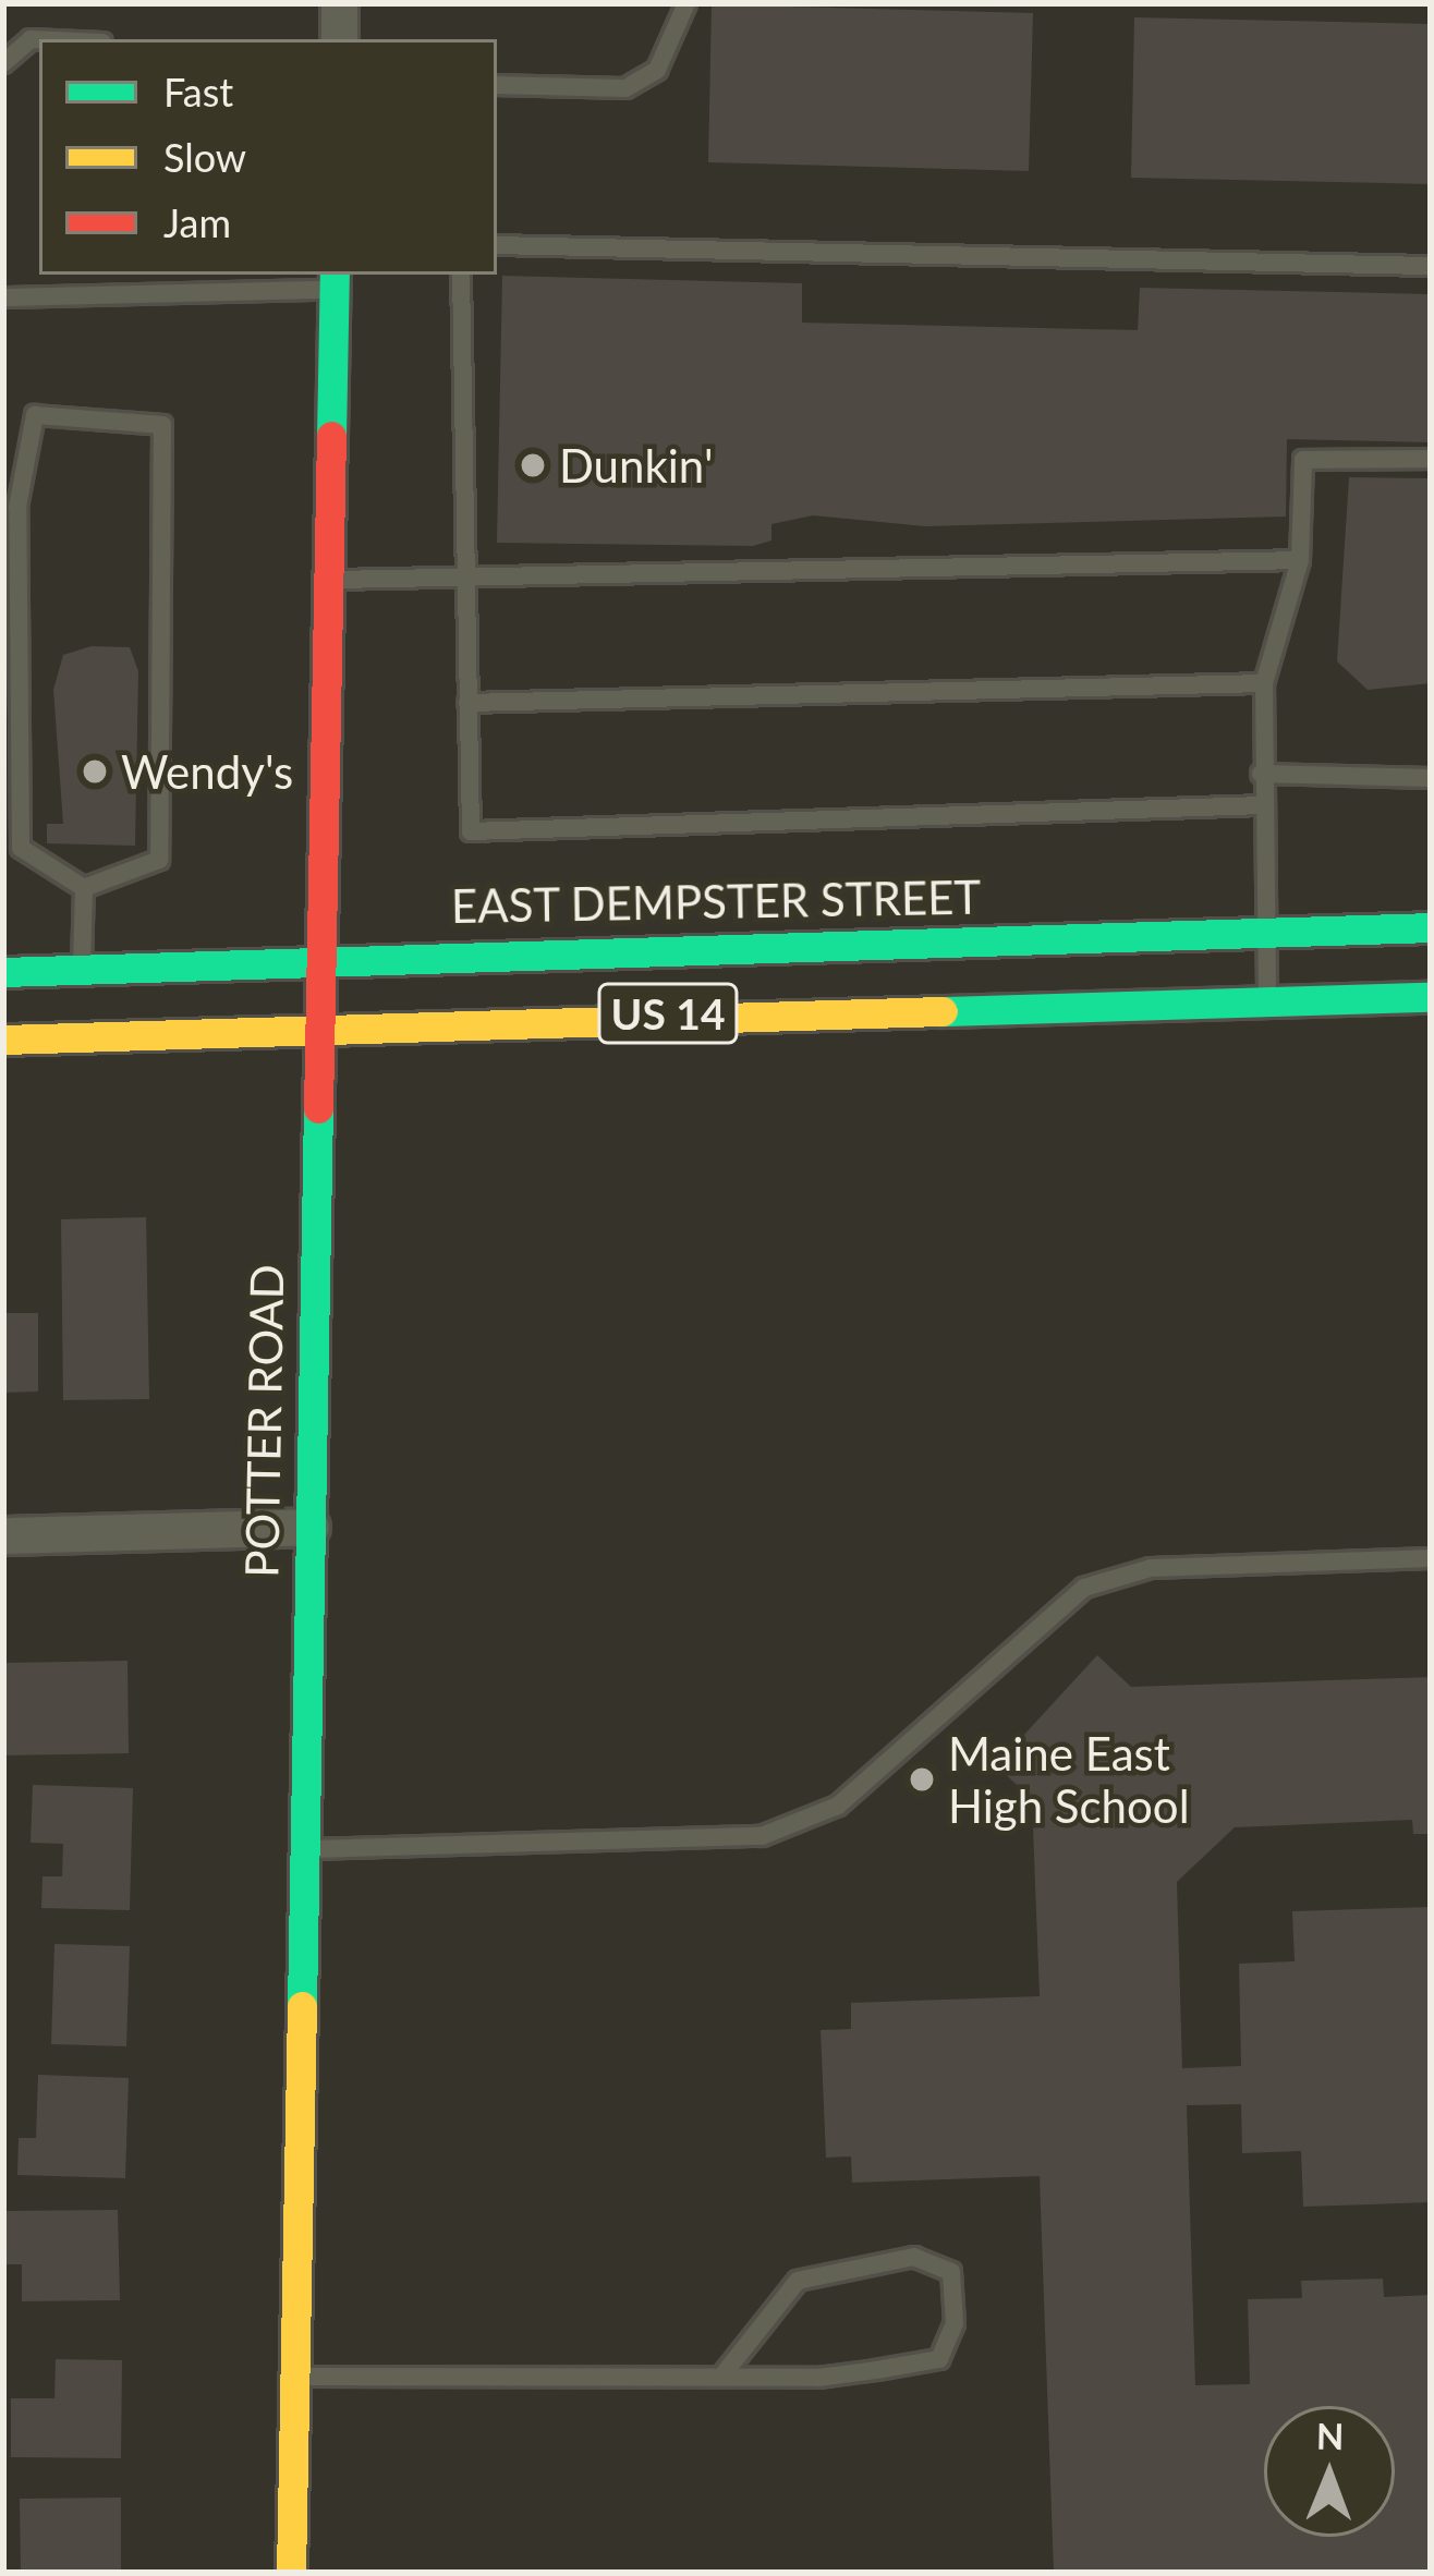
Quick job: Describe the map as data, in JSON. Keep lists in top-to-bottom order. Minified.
{"streets":{"main road":["EAST DEMPSTER STREET","US 14","POTTER ROAD"]},"crossings":[["EAST DEMPSTER STREET","POTTER ROAD"],["US 14","POTTER ROAD"]],"places":["Dunkin'","Wendy's","Maine East High School"],"legend":["Fast","Slow","Jam"],"north":"top"}
